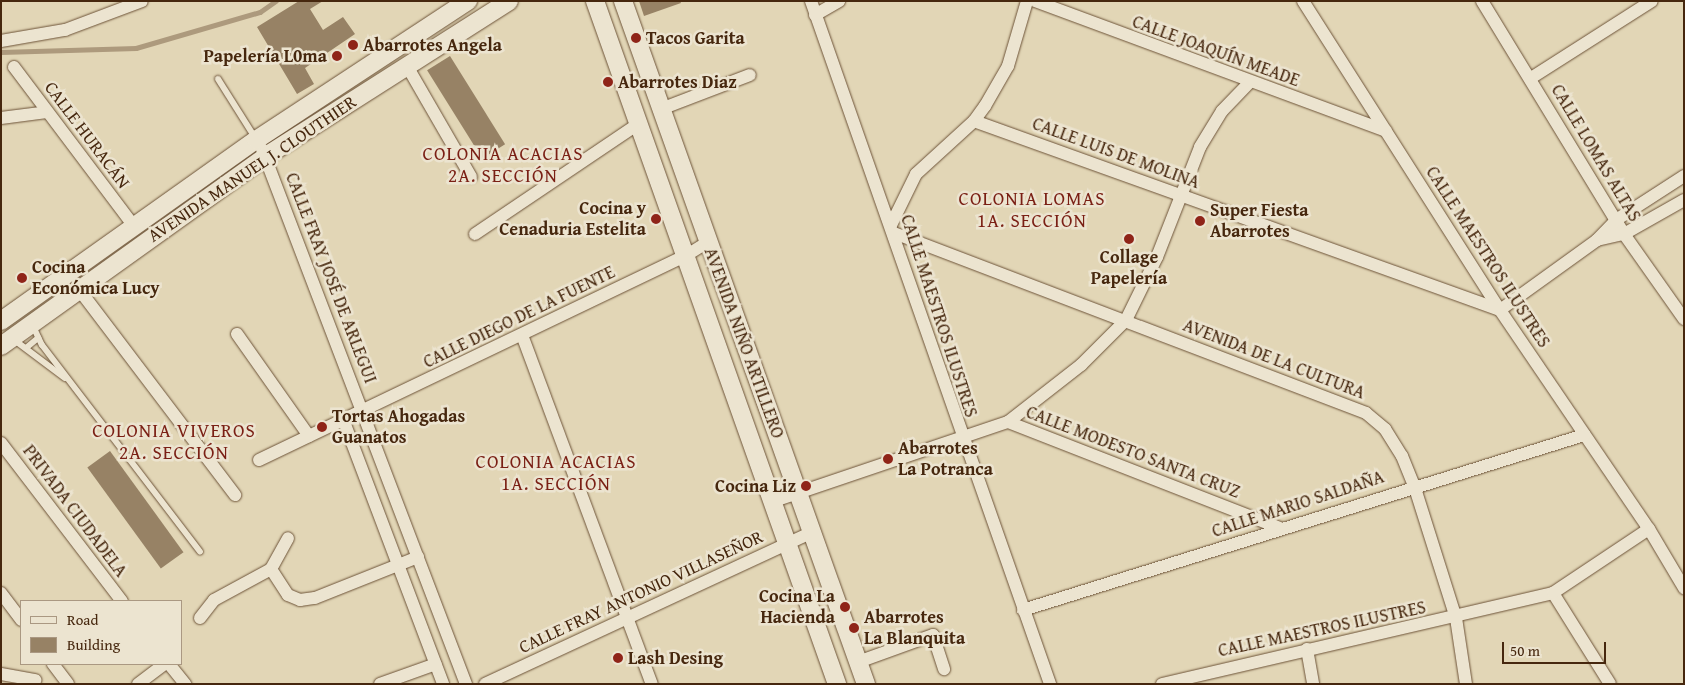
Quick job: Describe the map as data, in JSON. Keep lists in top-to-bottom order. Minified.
{"streets":{"main road":["AVENIDA MANUEL J. CLOUTHIER","AVENIDA NIÑO ARTILLERO"],"street":["CALLE JOAQUÍN MEADE","CALLE HURACÁN","CALLE LUIS DE MOLINA","CALLE LOMAS ALTAS","CALLE MAESTROS ILUSTRES","CALLE FRAY JOSÉ DE ARLEGUI","CALLE DIEGO DE LA FUENTE","AVENIDA DE LA CULTURA","CALLE MODESTO SANTA CRUZ","CALLE MARIO SALDAÑA","PRIVADA CIUDADELA","CALLE FRAY ANTONIO VILLASEÑOR"]},"crossings":[["CALLE JOAQUÍN MEADE","CALLE MAESTROS ILUSTRES"],["CALLE HURACÁN","AVENIDA MANUEL J. CLOUTHIER"],["CALLE LUIS DE MOLINA","CALLE MAESTROS ILUSTRES"],["AVENIDA MANUEL J. CLOUTHIER","CALLE FRAY JOSÉ DE ARLEGUI"],["CALLE MAESTROS ILUSTRES","AVENIDA DE LA CULTURA"],["CALLE MAESTROS ILUSTRES","CALLE MODESTO SANTA CRUZ"],["CALLE MAESTROS ILUSTRES","CALLE MARIO SALDAÑA"],["CALLE FRAY JOSÉ DE ARLEGUI","CALLE DIEGO DE LA FUENTE"],["CALLE DIEGO DE LA FUENTE","AVENIDA NIÑO ARTILLERO"],["AVENIDA NIÑO ARTILLERO","CALLE MODESTO SANTA CRUZ"],["AVENIDA NIÑO ARTILLERO","CALLE FRAY ANTONIO VILLASEÑOR"],["AVENIDA DE LA CULTURA","CALLE MARIO SALDAÑA"],["CALLE MODESTO SANTA CRUZ","CALLE MARIO SALDAÑA"]],"districts":["COLONIA ACACIAS 2A. SECCIÓN","COLONIA LOMAS 1A. SECCIÓN","COLONIA VIVEROS 2A. SECCIÓN","COLONIA ACACIAS 1A. SECCIÓN"],"places":["Tacos Garita","Abarrotes Angela","Papelería L0ma","Abarrotes Diaz","Cocina y Cenaduria Estelita","Super Fiesta Abarrotes","Collage Papelería","Cocina Económica Lucy","Tortas Ahogadas Guanatos","Abarrotes La Potranca","Cocina Liz","Cocina La Hacienda","Abarrotes La Blanquita","Lash Desing"],"legend":["Road","Building"],"scale_bar":"50 m"}
